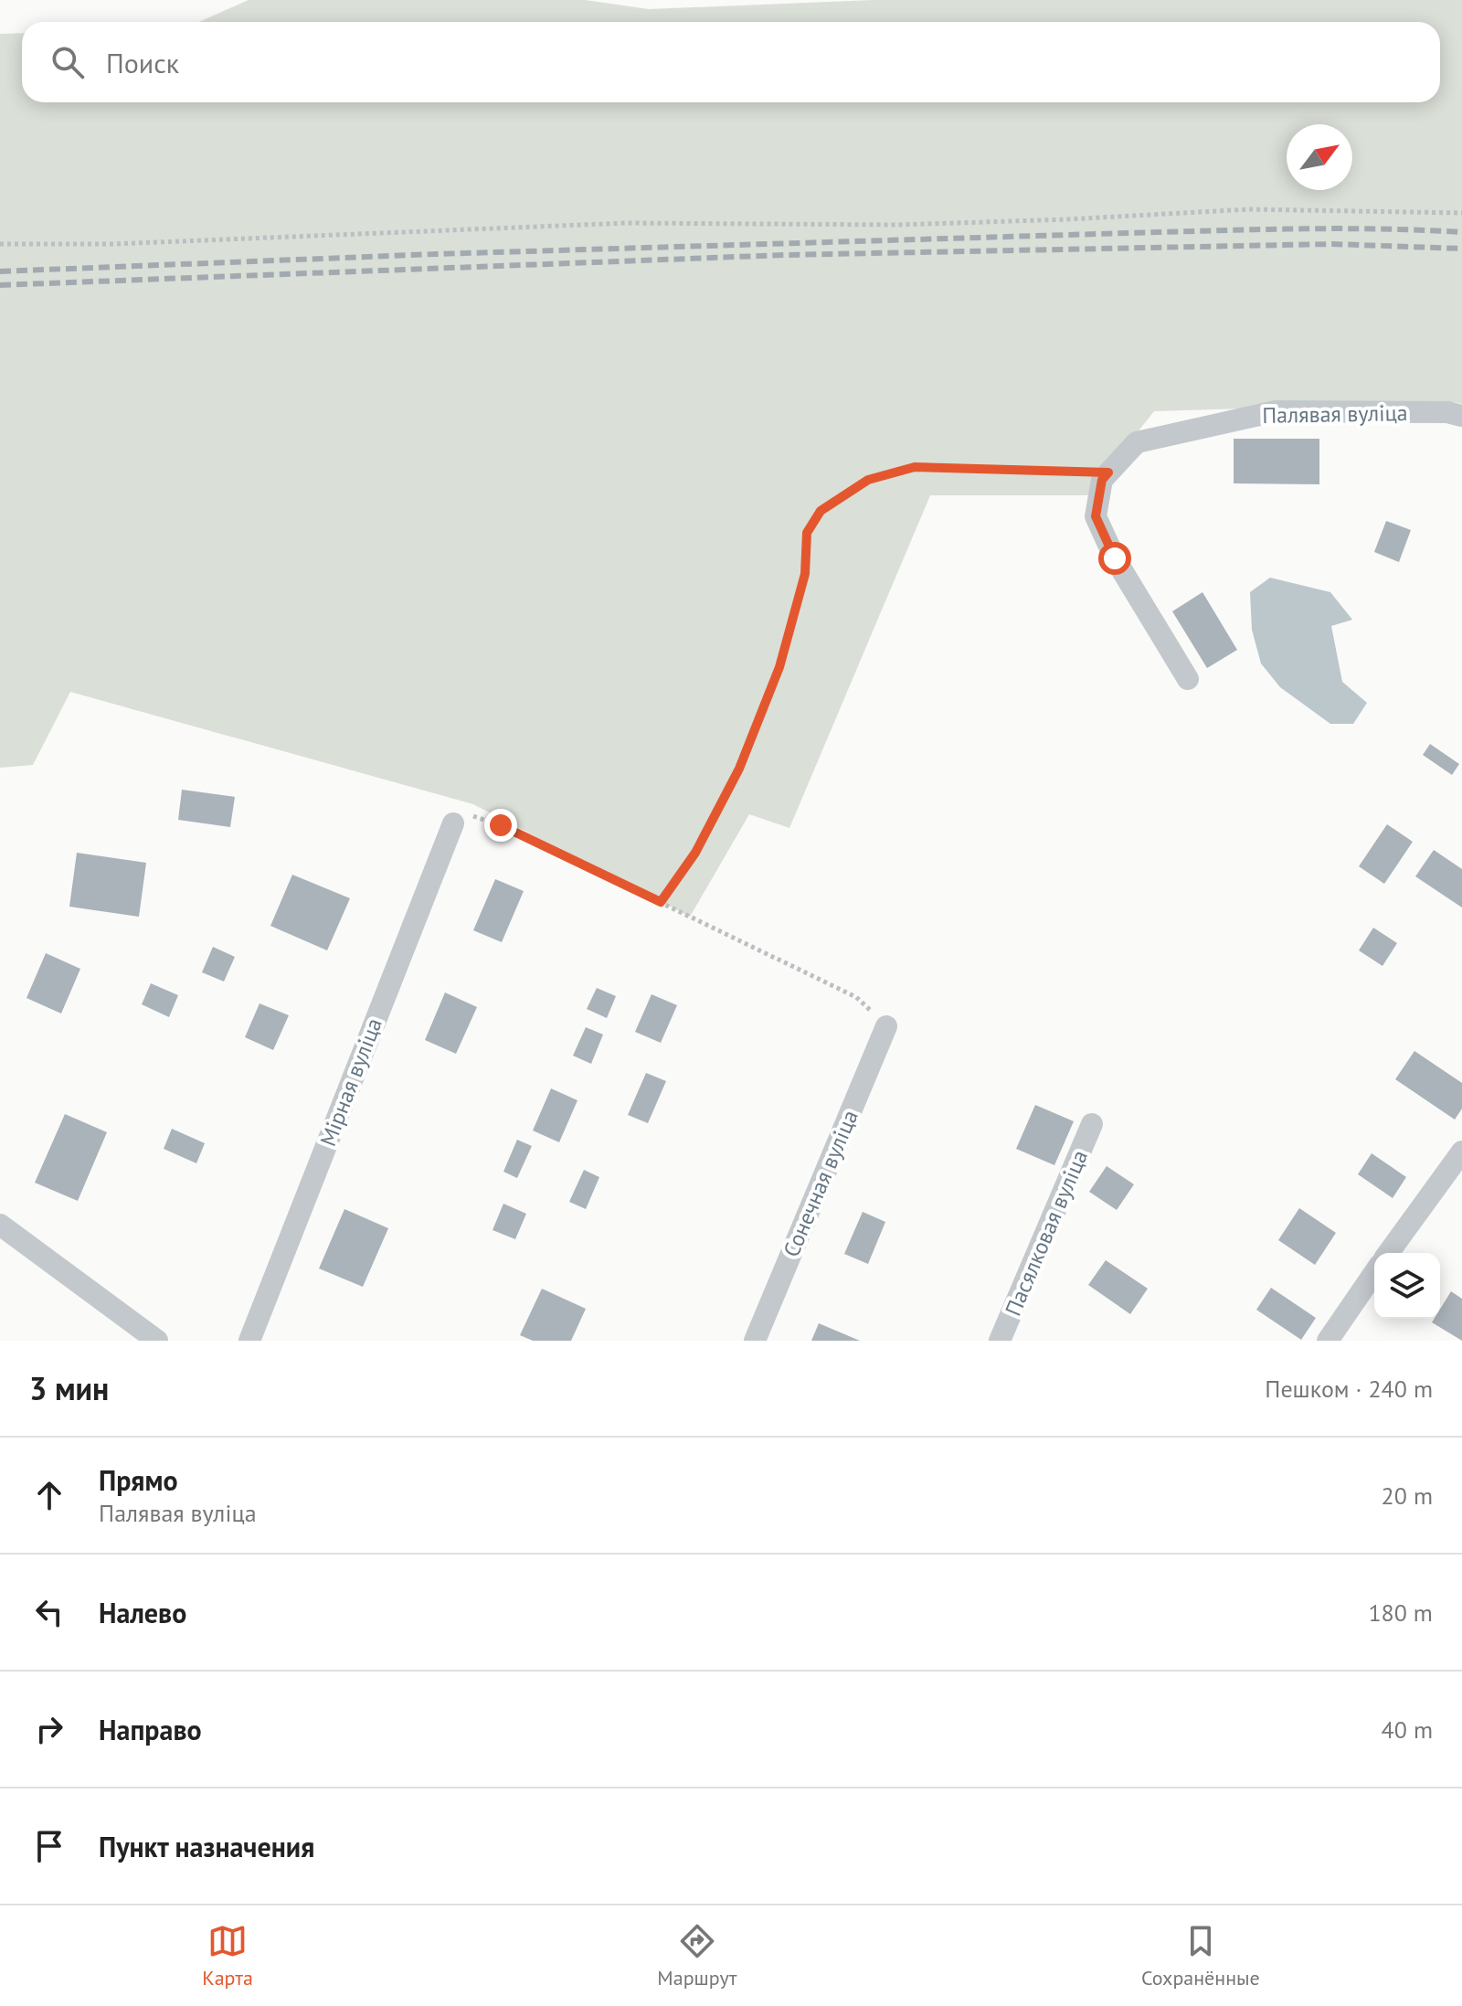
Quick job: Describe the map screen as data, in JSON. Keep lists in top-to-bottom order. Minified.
{"streets":{"street":["Палявая вуліца","Мірная вуліца","Сонечная вуліца","Пасялковая вуліца"]},"north":"top right","page":{"search":"Поиск","heading":["3 мин","Пешком · 240 m"],"list":[["Прямо","Палявая вуліца","20 m"],["Налево","180 m"],["Направо","40 m"],"Пункт назначения"],"nav":["Карта","Маршрут","Сохранённые"]}}
